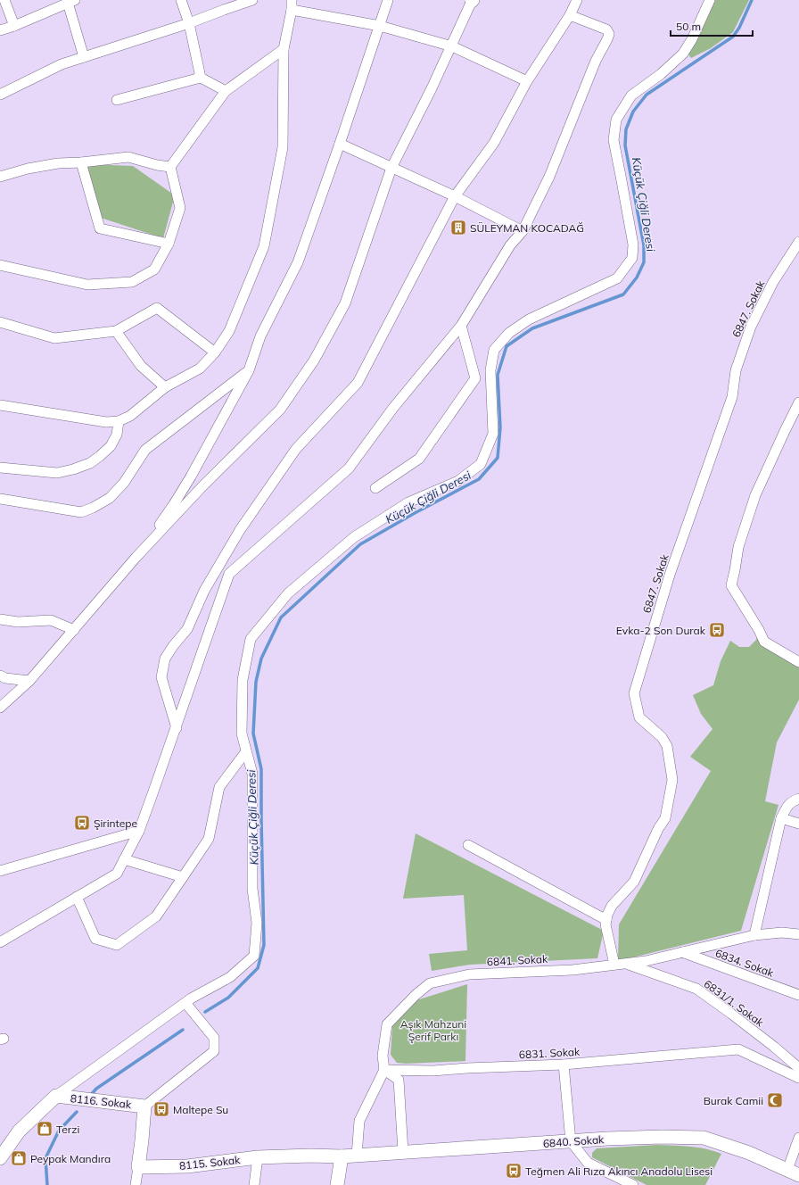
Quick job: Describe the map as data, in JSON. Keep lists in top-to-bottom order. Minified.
{"streets":{"street":["6847. Sokak","6841. Sokak","6834. Sokak","6831/1. Sokak","6831. Sokak","8116. Sokak","6840. Sokak","8115. Sokak"]},"crossings":[["6841. Sokak","6834. Sokak"],["6841. Sokak","6831/1. Sokak"],["6841. Sokak","6831. Sokak"],["6840. Sokak","8115. Sokak"]],"water":["Küçük Çiğli Deresi"],"parks":["Aşık Mahzuni Şerif Parkı"],"places":{"building":["SÜLEYMAN KOCADAĞ"],"bus stop":["Evka-2 Son Durak","Şirintepe","Maltepe Su","Teğmen Ali Rıza Akıncı Anadolu Lisesi"],"mosque":["Burak Camii"],"shop":["Terzi","Peypak Mandıra"]},"scale_bar":"50 m"}
